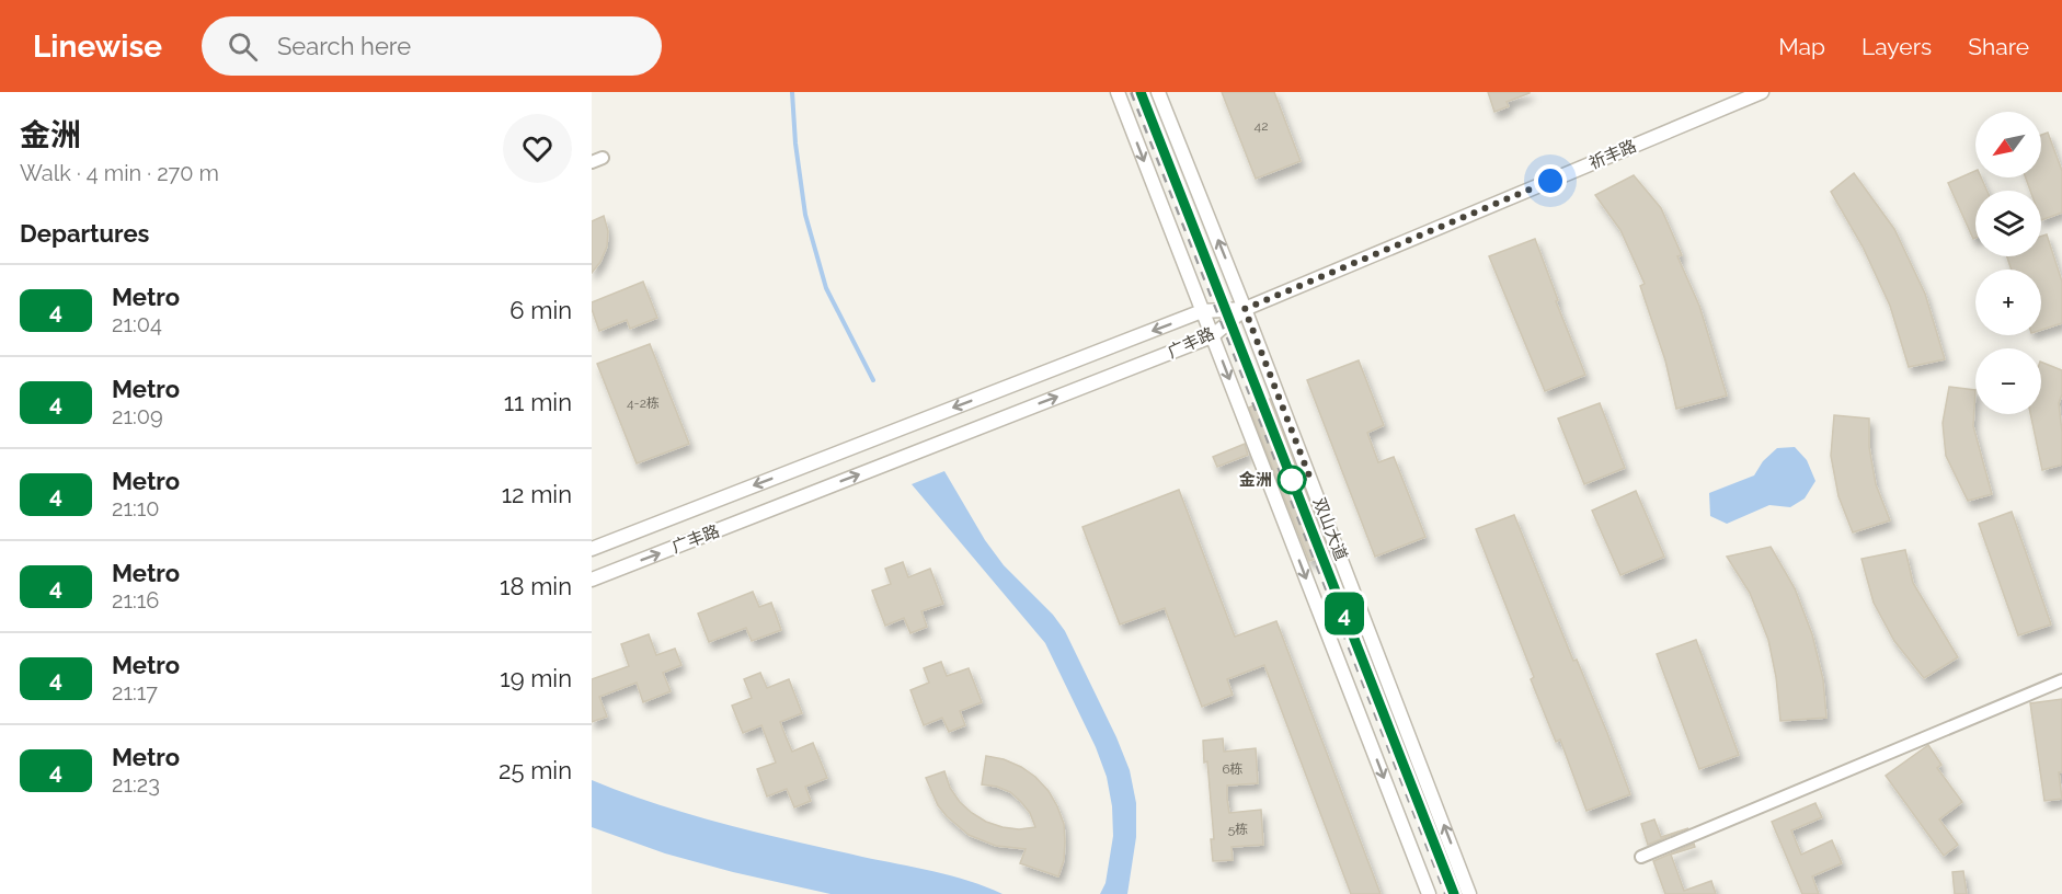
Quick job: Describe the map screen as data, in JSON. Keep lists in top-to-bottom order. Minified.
{"streets":{"street":["祈丰路","广丰路","双山大道"]},"crossings":[["祈丰路","广丰路"],["祈丰路","双山大道"],["广丰路","双山大道"]],"places":["金洲"],"lines":["metro line 4"],"house_numbers":["42","4-2栋","6栋","5栋"],"north":"bottom left","page":{"header":"Linewise","search":"Search here","nav":["Map","Layers","Share"],"heading":[["金洲","Walk · 4 min · 270 m"],"Departures"],"on_map":"4","map_buttons":["+","−"],"list":[{"mark":"4","name":"Metro","note":"21:04","value":"6 min"},{"mark":"4","name":"Metro","note":"21:09","value":"11 min"},{"mark":"4","name":"Metro","note":"21:10","value":"12 min"},{"mark":"4","name":"Metro","note":"21:16","value":"18 min"},{"mark":"4","name":"Metro","note":"21:17","value":"19 min"},{"mark":"4","name":"Metro","note":"21:23","value":"25 min"}]}}
